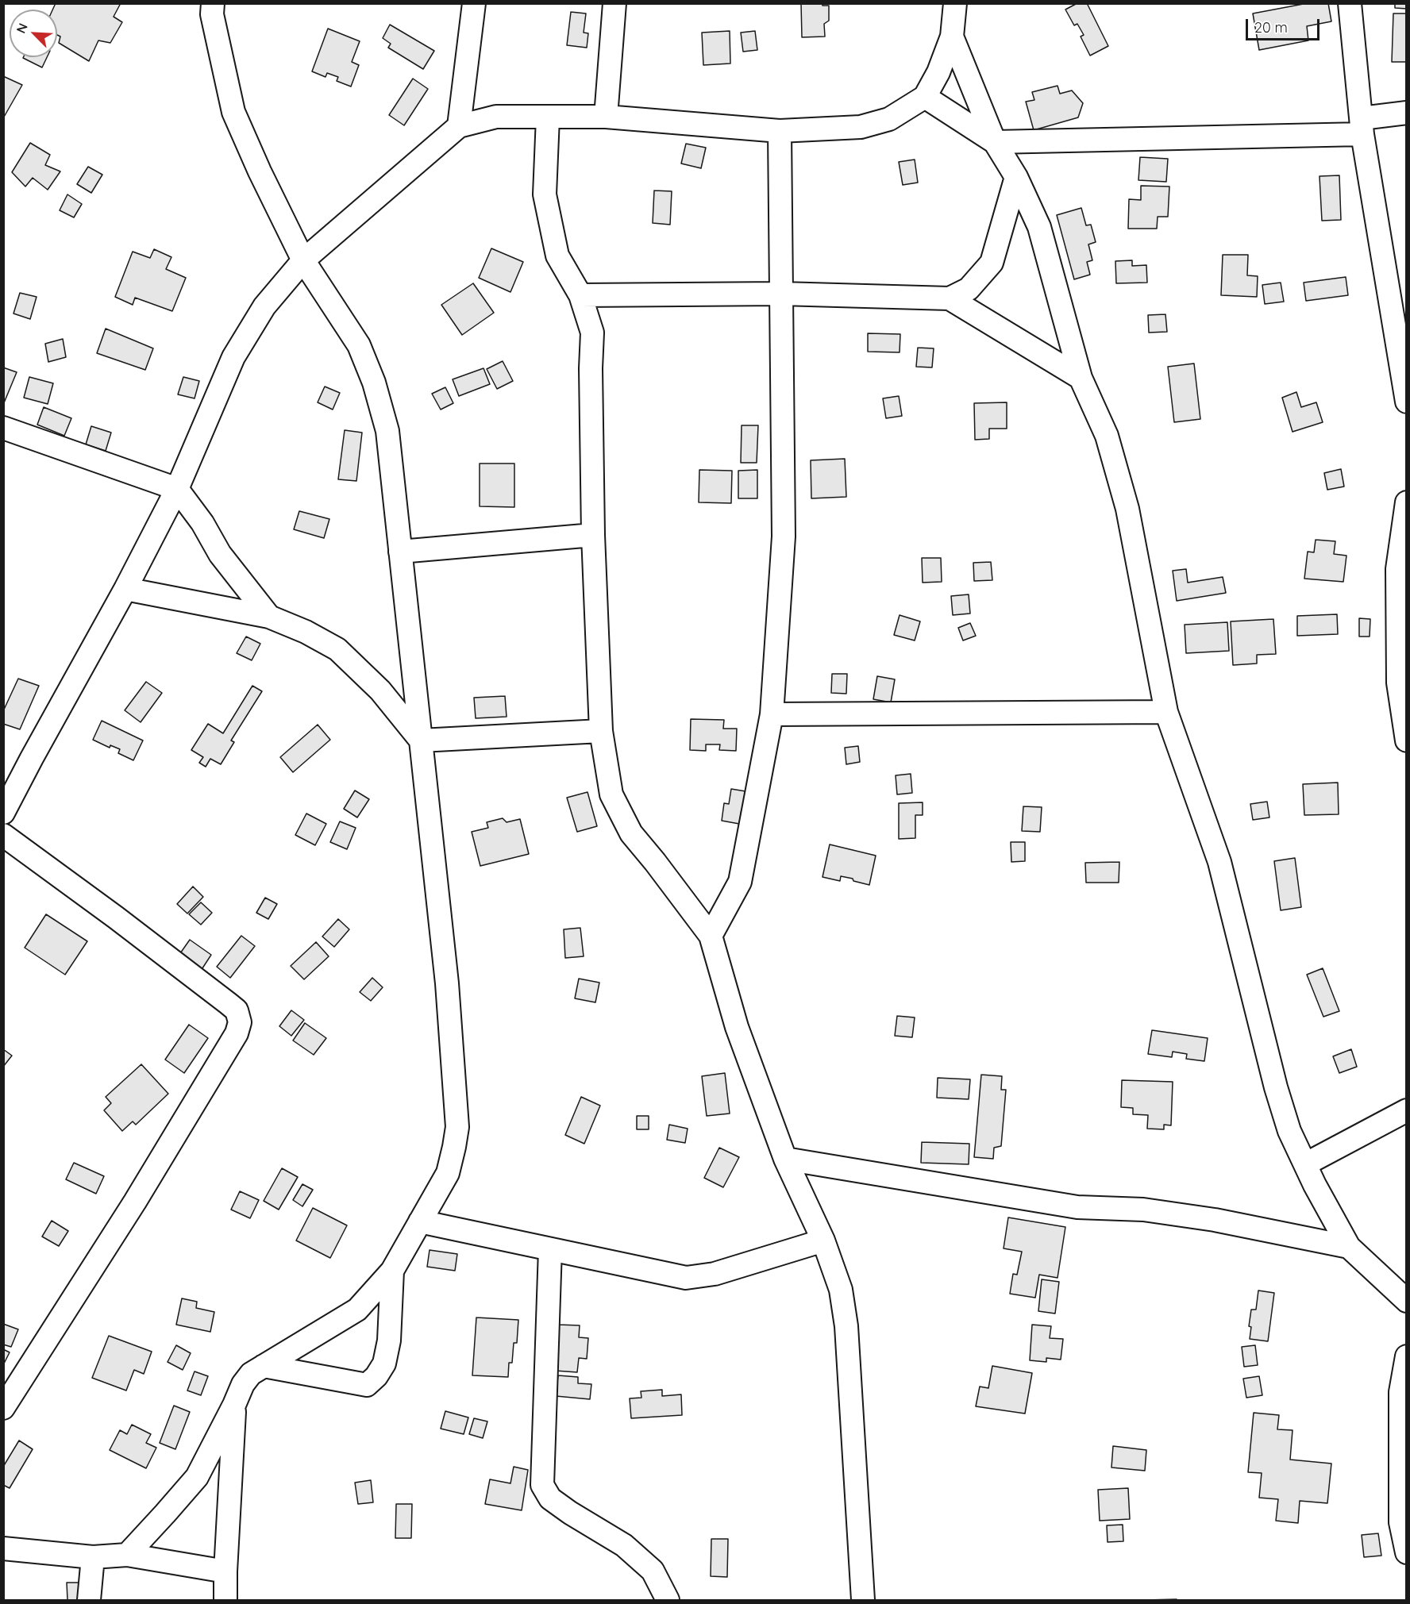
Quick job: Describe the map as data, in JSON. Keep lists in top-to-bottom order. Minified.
{"scale_bar":"20 m","north":"top left"}
